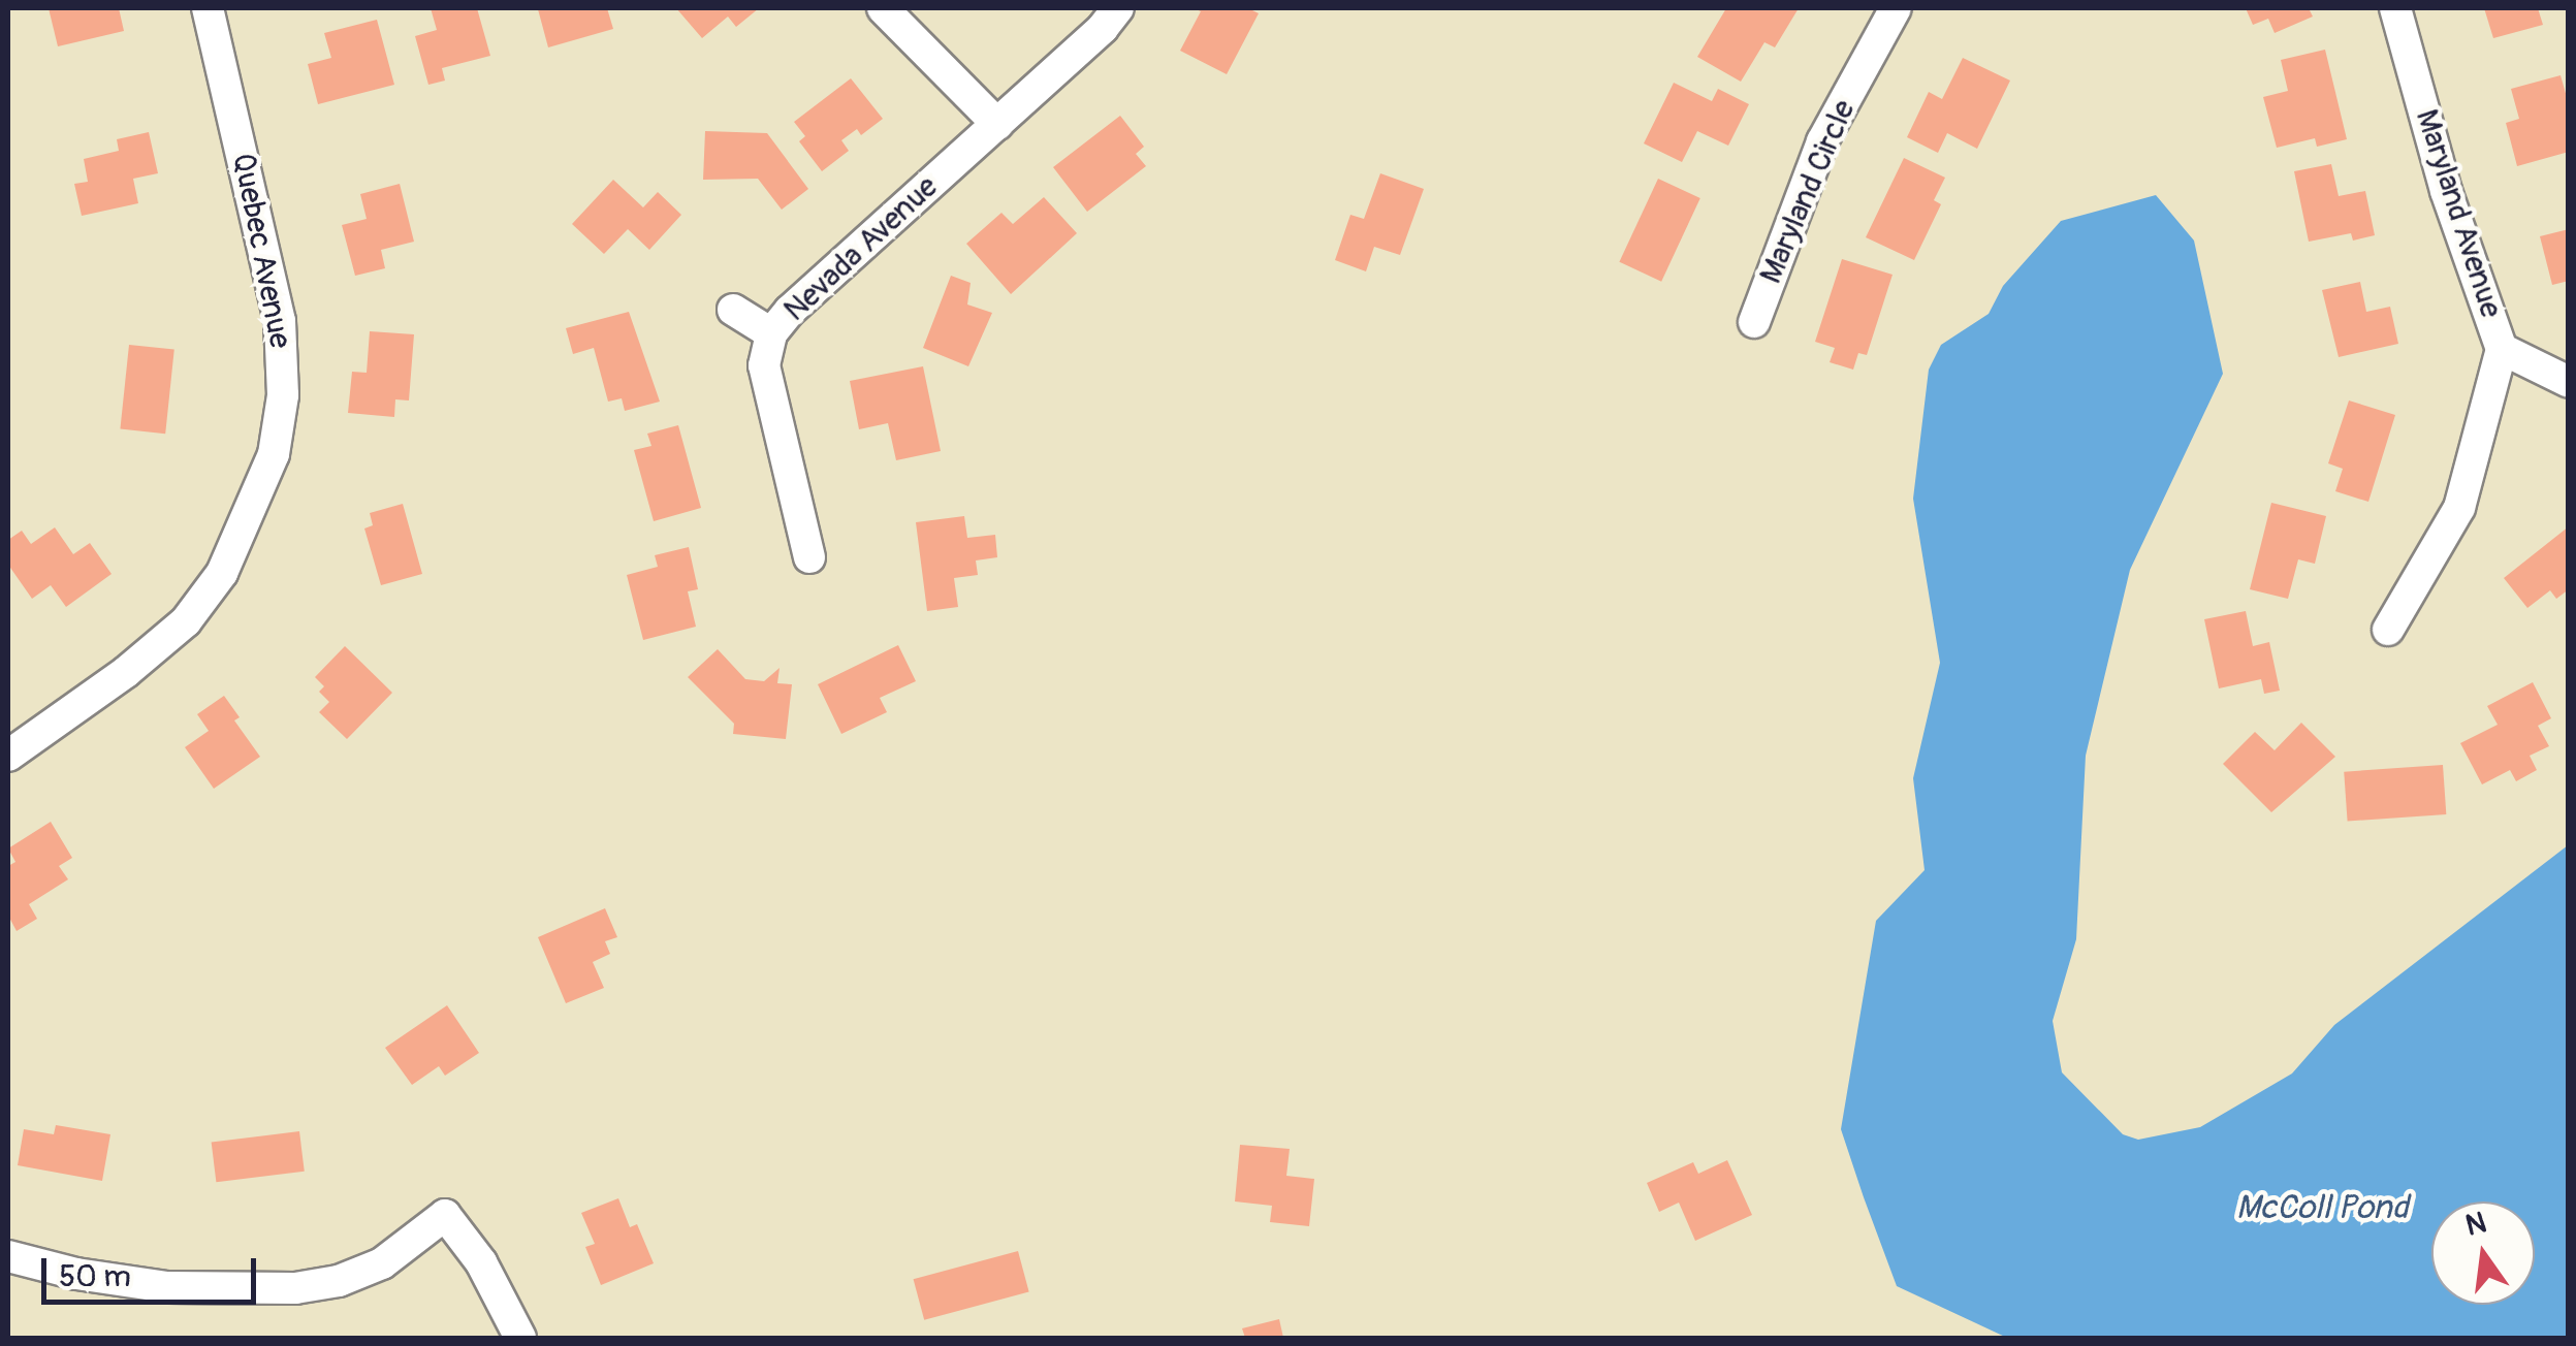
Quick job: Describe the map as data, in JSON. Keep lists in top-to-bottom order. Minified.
{"streets":{"street":["Maryland Circle","Maryland Avenue","Nevada Avenue","Quebec Avenue"]},"water":["McColl Pond"],"scale_bar":"50 m","north":"top"}
